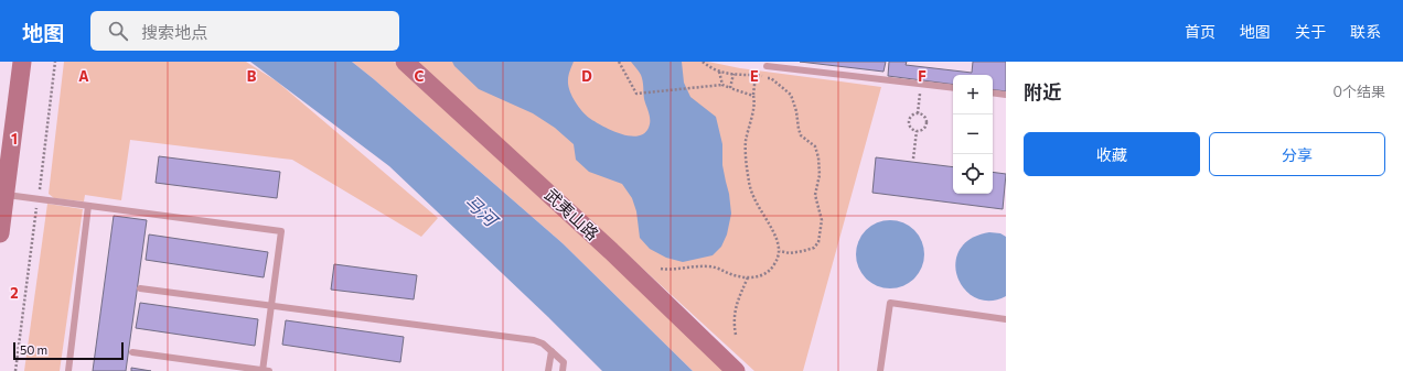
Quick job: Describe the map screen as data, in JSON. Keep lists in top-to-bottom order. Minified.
{"streets":{"street":["武夷山路"]},"water":["马河"],"scale_bar":"50 m","page":{"header":"地图","search":"搜索地点","nav":["首页","地图","关于","联系"],"heading":["附近","0个结果"],"map_buttons":["+","−"],"buttons":["收藏","分享"],"scale":"50 m"},"grid":{"columns":["A","B","C","D","E","F"],"rows":["1","2"]}}
